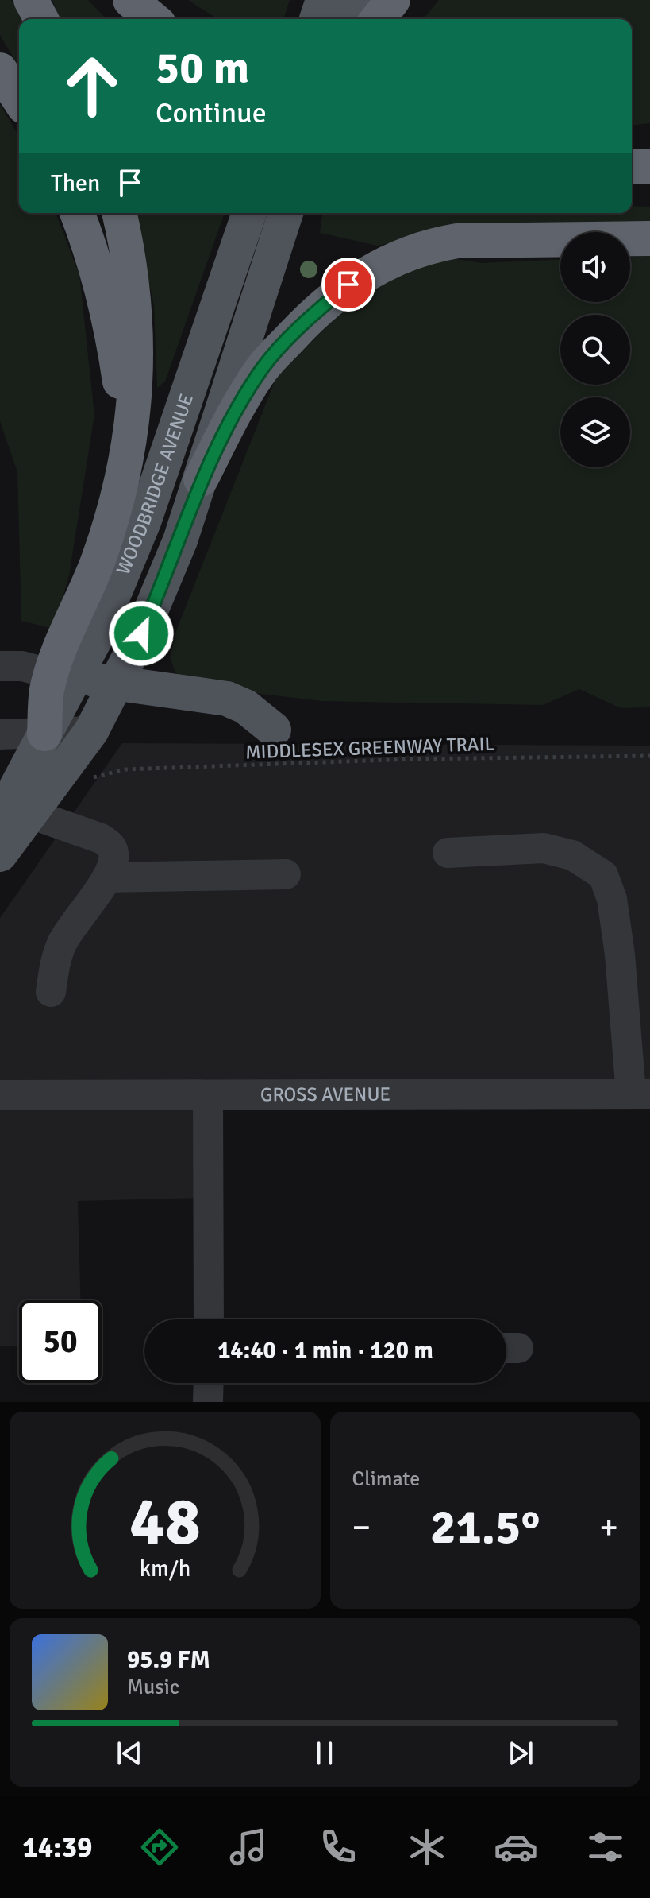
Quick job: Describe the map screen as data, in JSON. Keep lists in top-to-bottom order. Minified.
{"streets":{"main road":["WOODBRIDGE AVENUE"],"street":["GROSS AVENUE"],"path":["MIDDLESEX GREENWAY TRAIL"]},"page":{"turn":["50 m","Continue"],"then":"Then","limit":"50","trip":"14:40 · 1 min · 120 m","tile":"Climate","heat":["−","21.5°","+"],"song":["95.9 FM","Music"],"tabs":"14:39","gauge":["48","km/h"]}}
